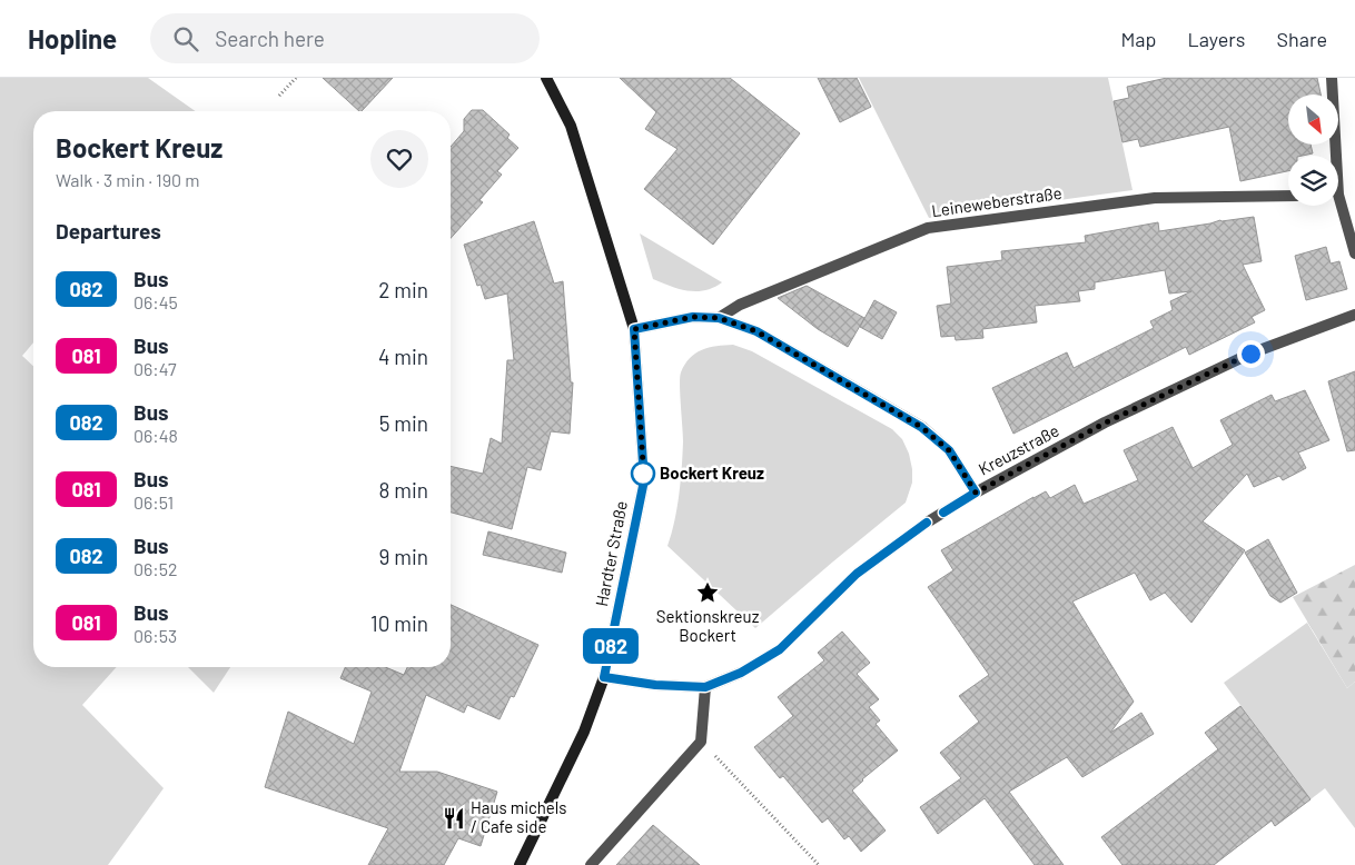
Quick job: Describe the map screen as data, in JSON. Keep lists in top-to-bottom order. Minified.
{"streets":{"main road":["Hardter Straße"],"street":["Leineweberstraße","Kreuzstraße"]},"crossings":[["Kreuzstraße","Hardter Straße"]],"places":{"other":["Bockert Kreuz"],"place":["Sektionskreuz Bockert"],"restaurant":["Haus michels / Cafe side"]},"lines":["bus line 082"],"north":"bottom right","page":{"header":"Hopline","search":"Search here","nav":["Map","Layers","Share"],"on_map":"082","heading":[["Bockert Kreuz","Walk · 3 min · 190 m"],"Departures"],"list":[{"mark":"082","name":"Bus","note":"06:45","value":"2 min"},{"mark":"081","name":"Bus","note":"06:47","value":"4 min"},{"mark":"082","name":"Bus","note":"06:48","value":"5 min"},{"mark":"081","name":"Bus","note":"06:51","value":"8 min"},{"mark":"082","name":"Bus","note":"06:52","value":"9 min"},{"mark":"081","name":"Bus","note":"06:53","value":"10 min"}]}}
